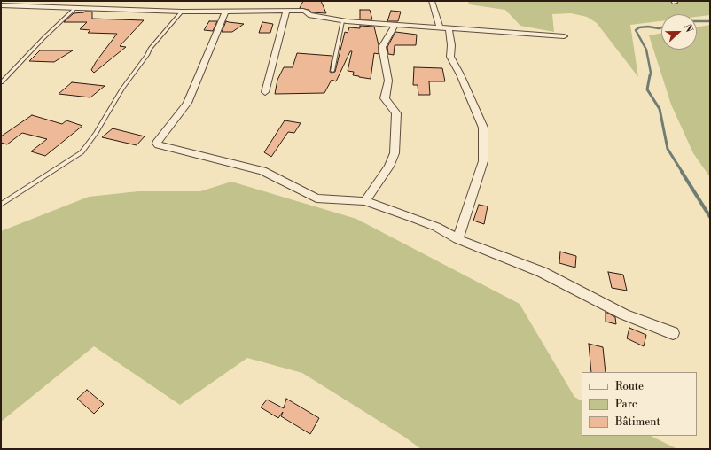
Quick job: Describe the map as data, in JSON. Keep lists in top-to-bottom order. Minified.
{"legend":["Route","Parc","Bâtiment"],"north":"right"}
